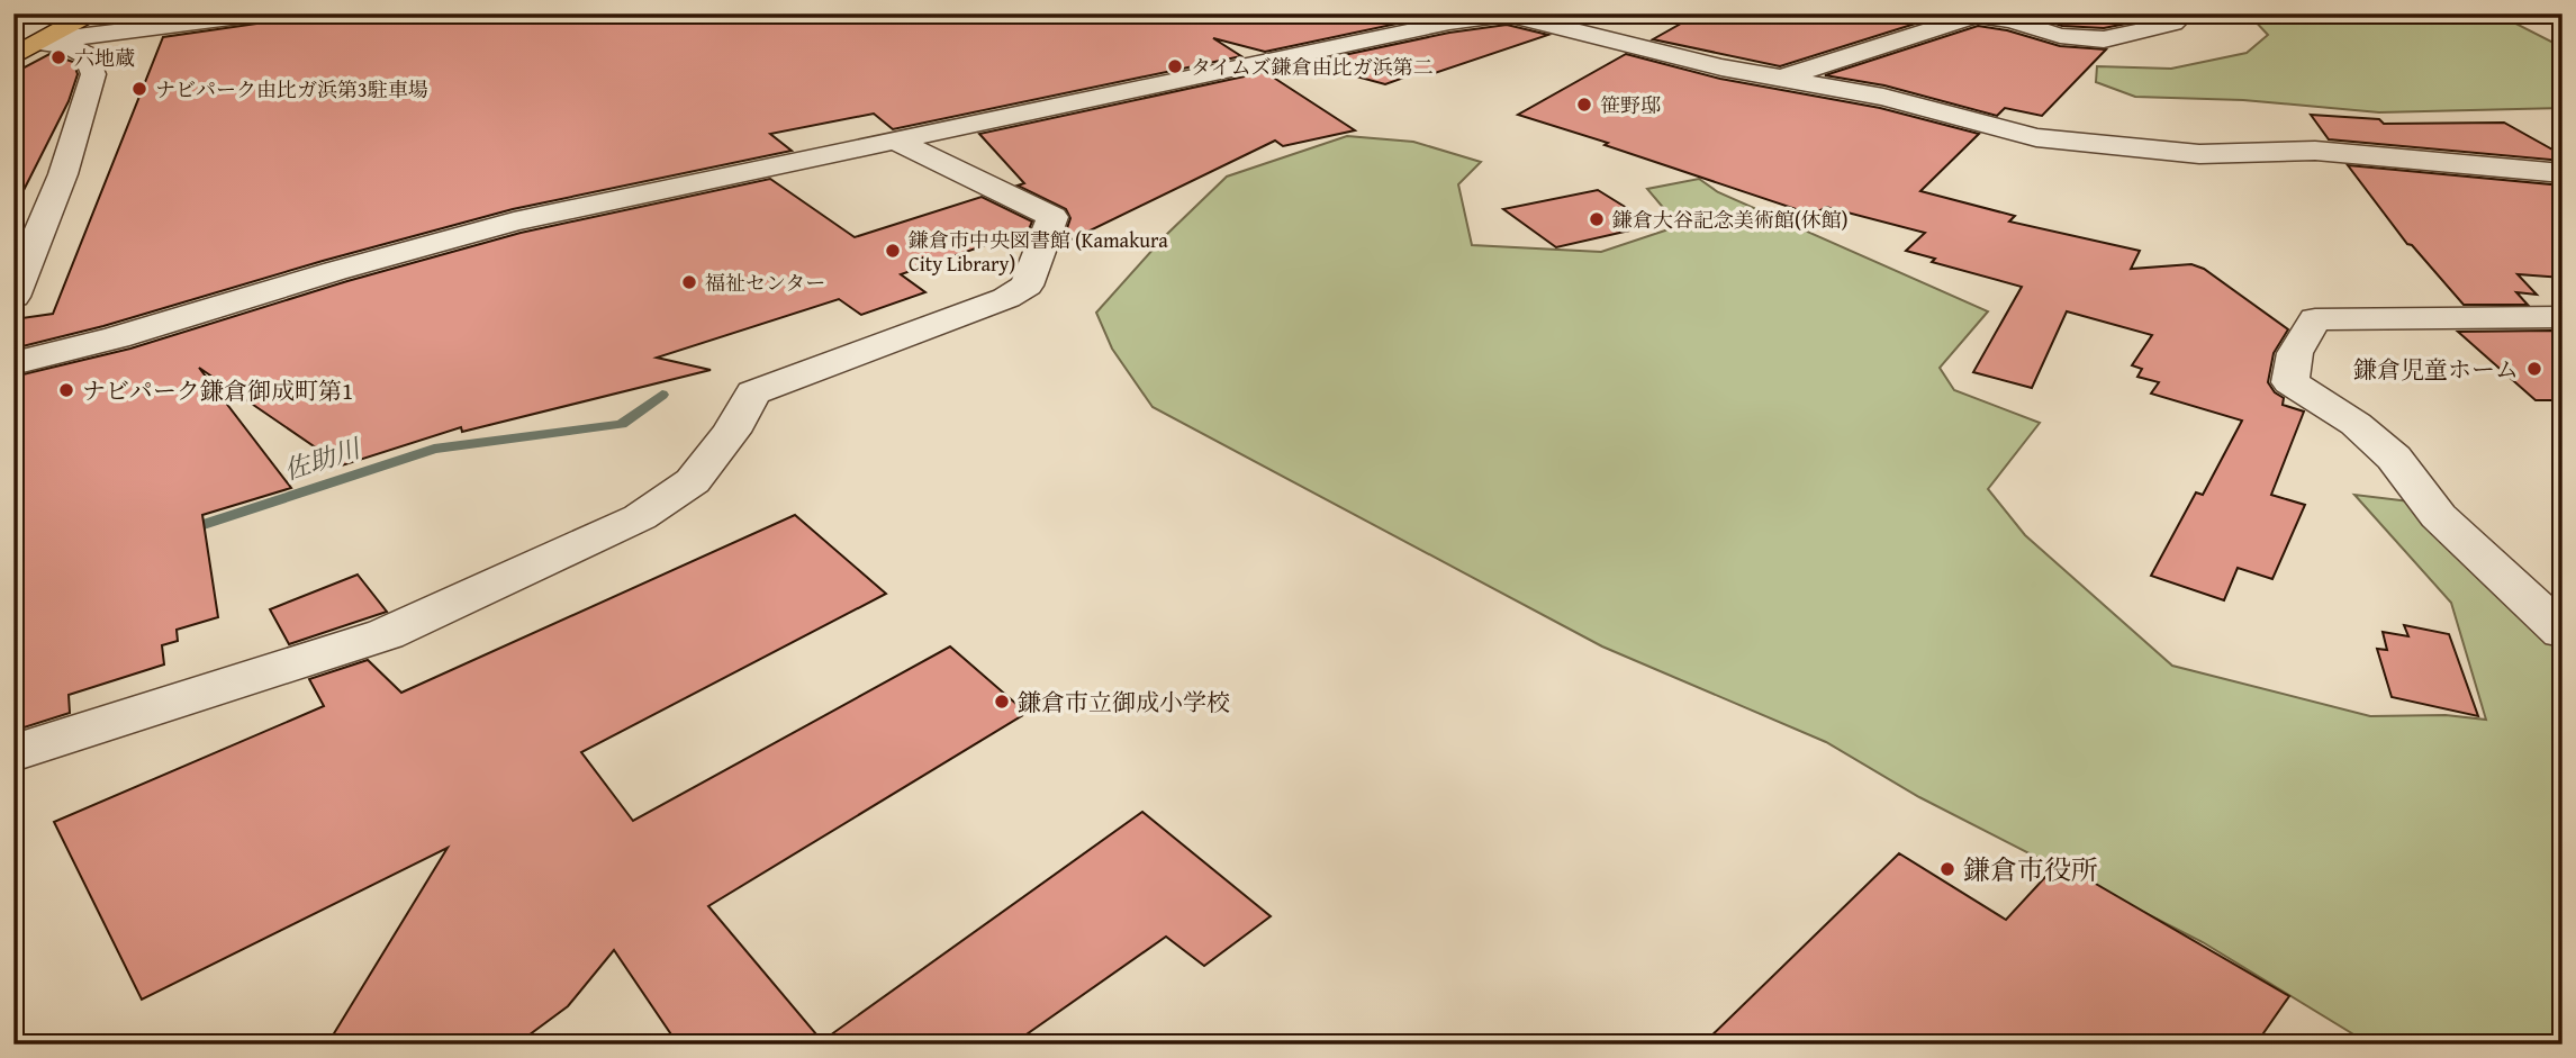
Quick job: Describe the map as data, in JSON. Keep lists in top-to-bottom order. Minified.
{"water":["佐助川"],"places":["六地蔵","タイムズ鎌倉由比ガ浜第二","ナビパーク由比ガ浜第3駐車場","笹野邸","鎌倉大谷記念美術館(休館)","鎌倉市中央図書館 (Kamakura City Library)","福祉センター","鎌倉児童ホーム","ナビパーク鎌倉御成町第1","鎌倉市立御成小学校","鎌倉市役所"]}
